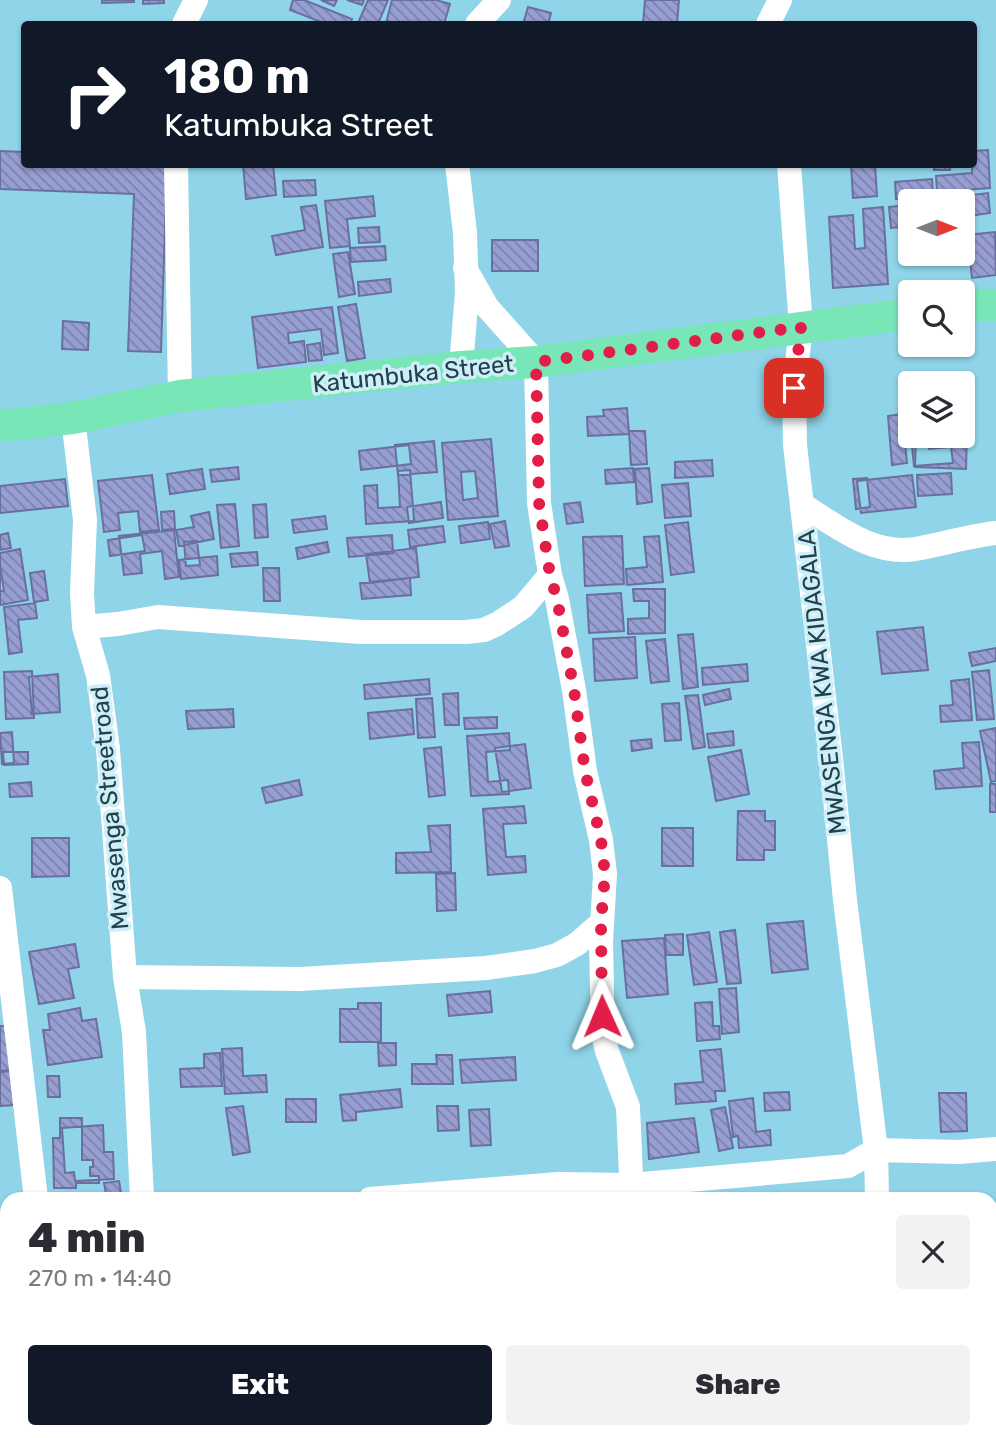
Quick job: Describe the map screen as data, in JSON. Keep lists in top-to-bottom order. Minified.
{"streets":{"main road":["Katumbuka Street"],"street":["MWASENGA KWA KIDAGALA","Mwasenga Streetroad"]},"crossings":[["Katumbuka Street","MWASENGA KWA KIDAGALA"],["Katumbuka Street","Mwasenga Streetroad"]],"north":"right","page":{"turn":["180 m","Katumbuka Street"],"heading":["4 min","270 m · 14:40"],"buttons":["Exit","Share"]}}
